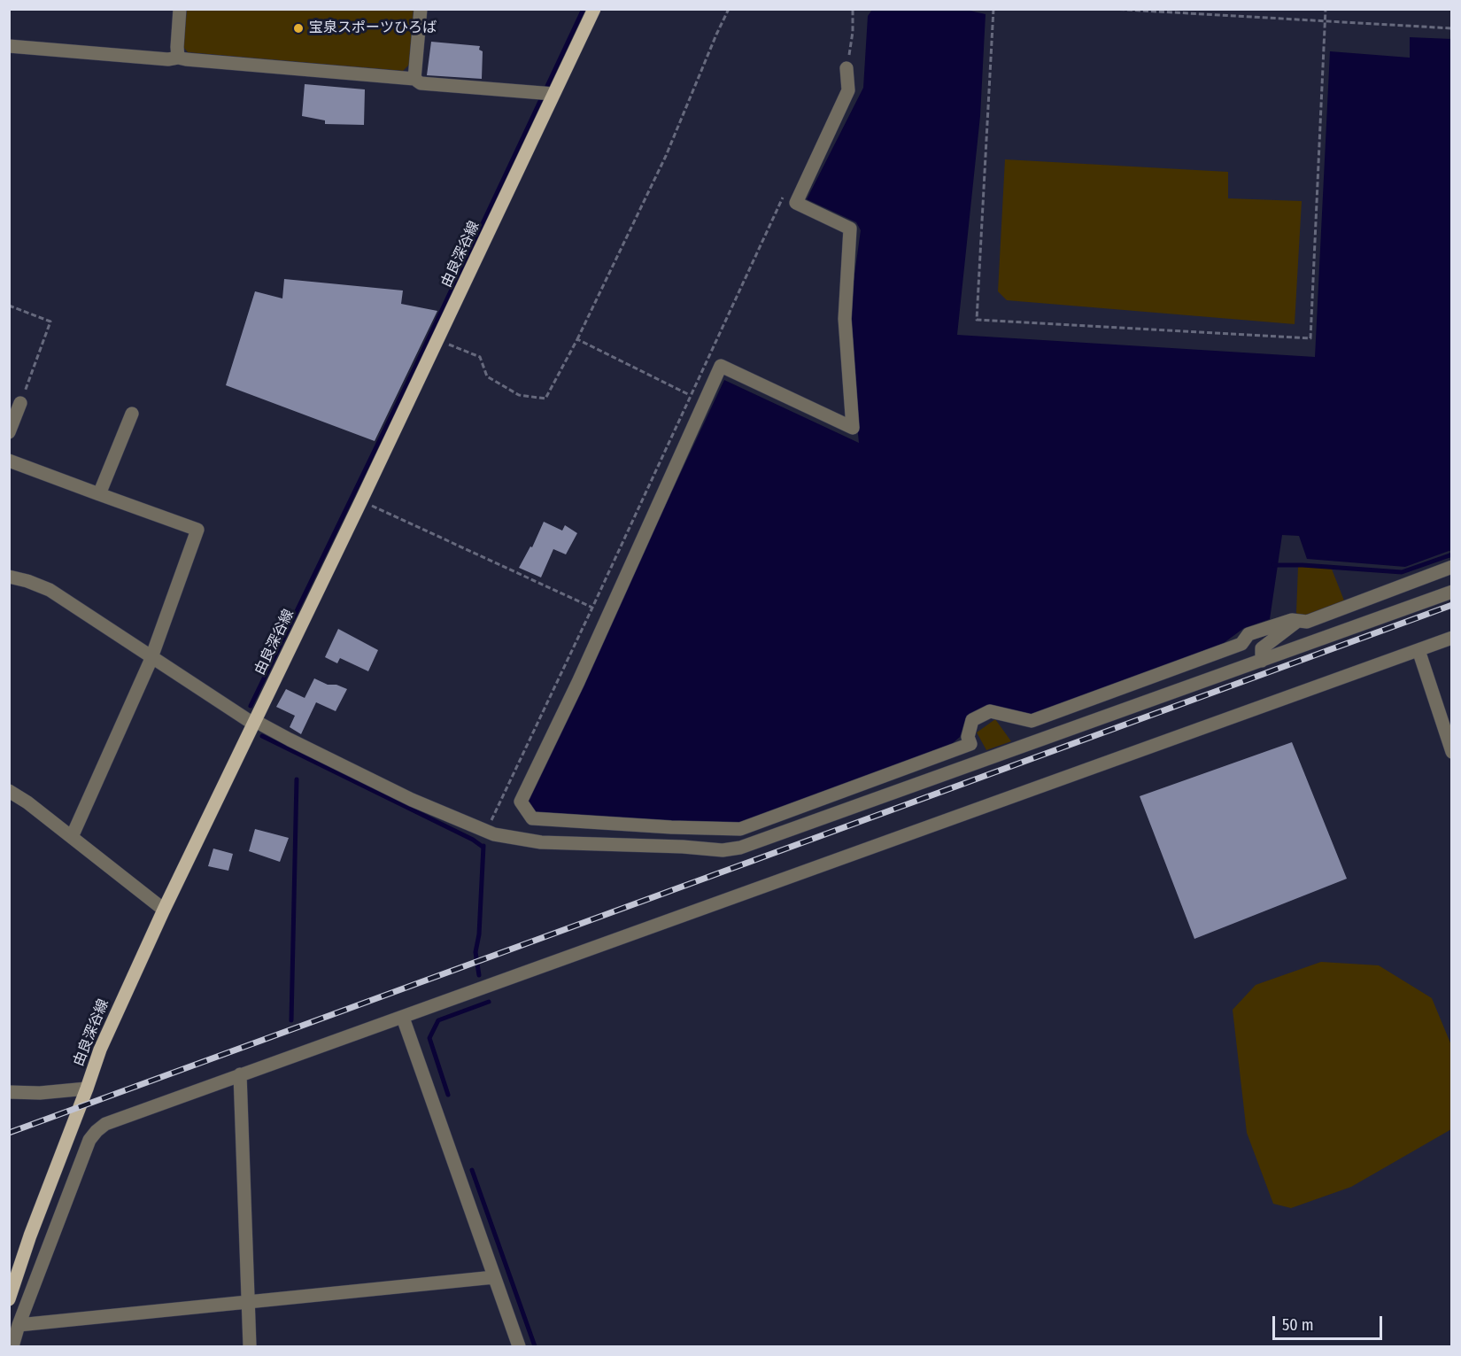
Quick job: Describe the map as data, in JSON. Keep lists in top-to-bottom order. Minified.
{"streets":{"main road":["由良深谷線"]},"places":["宝泉スポーツひろば"],"scale_bar":"50 m"}
